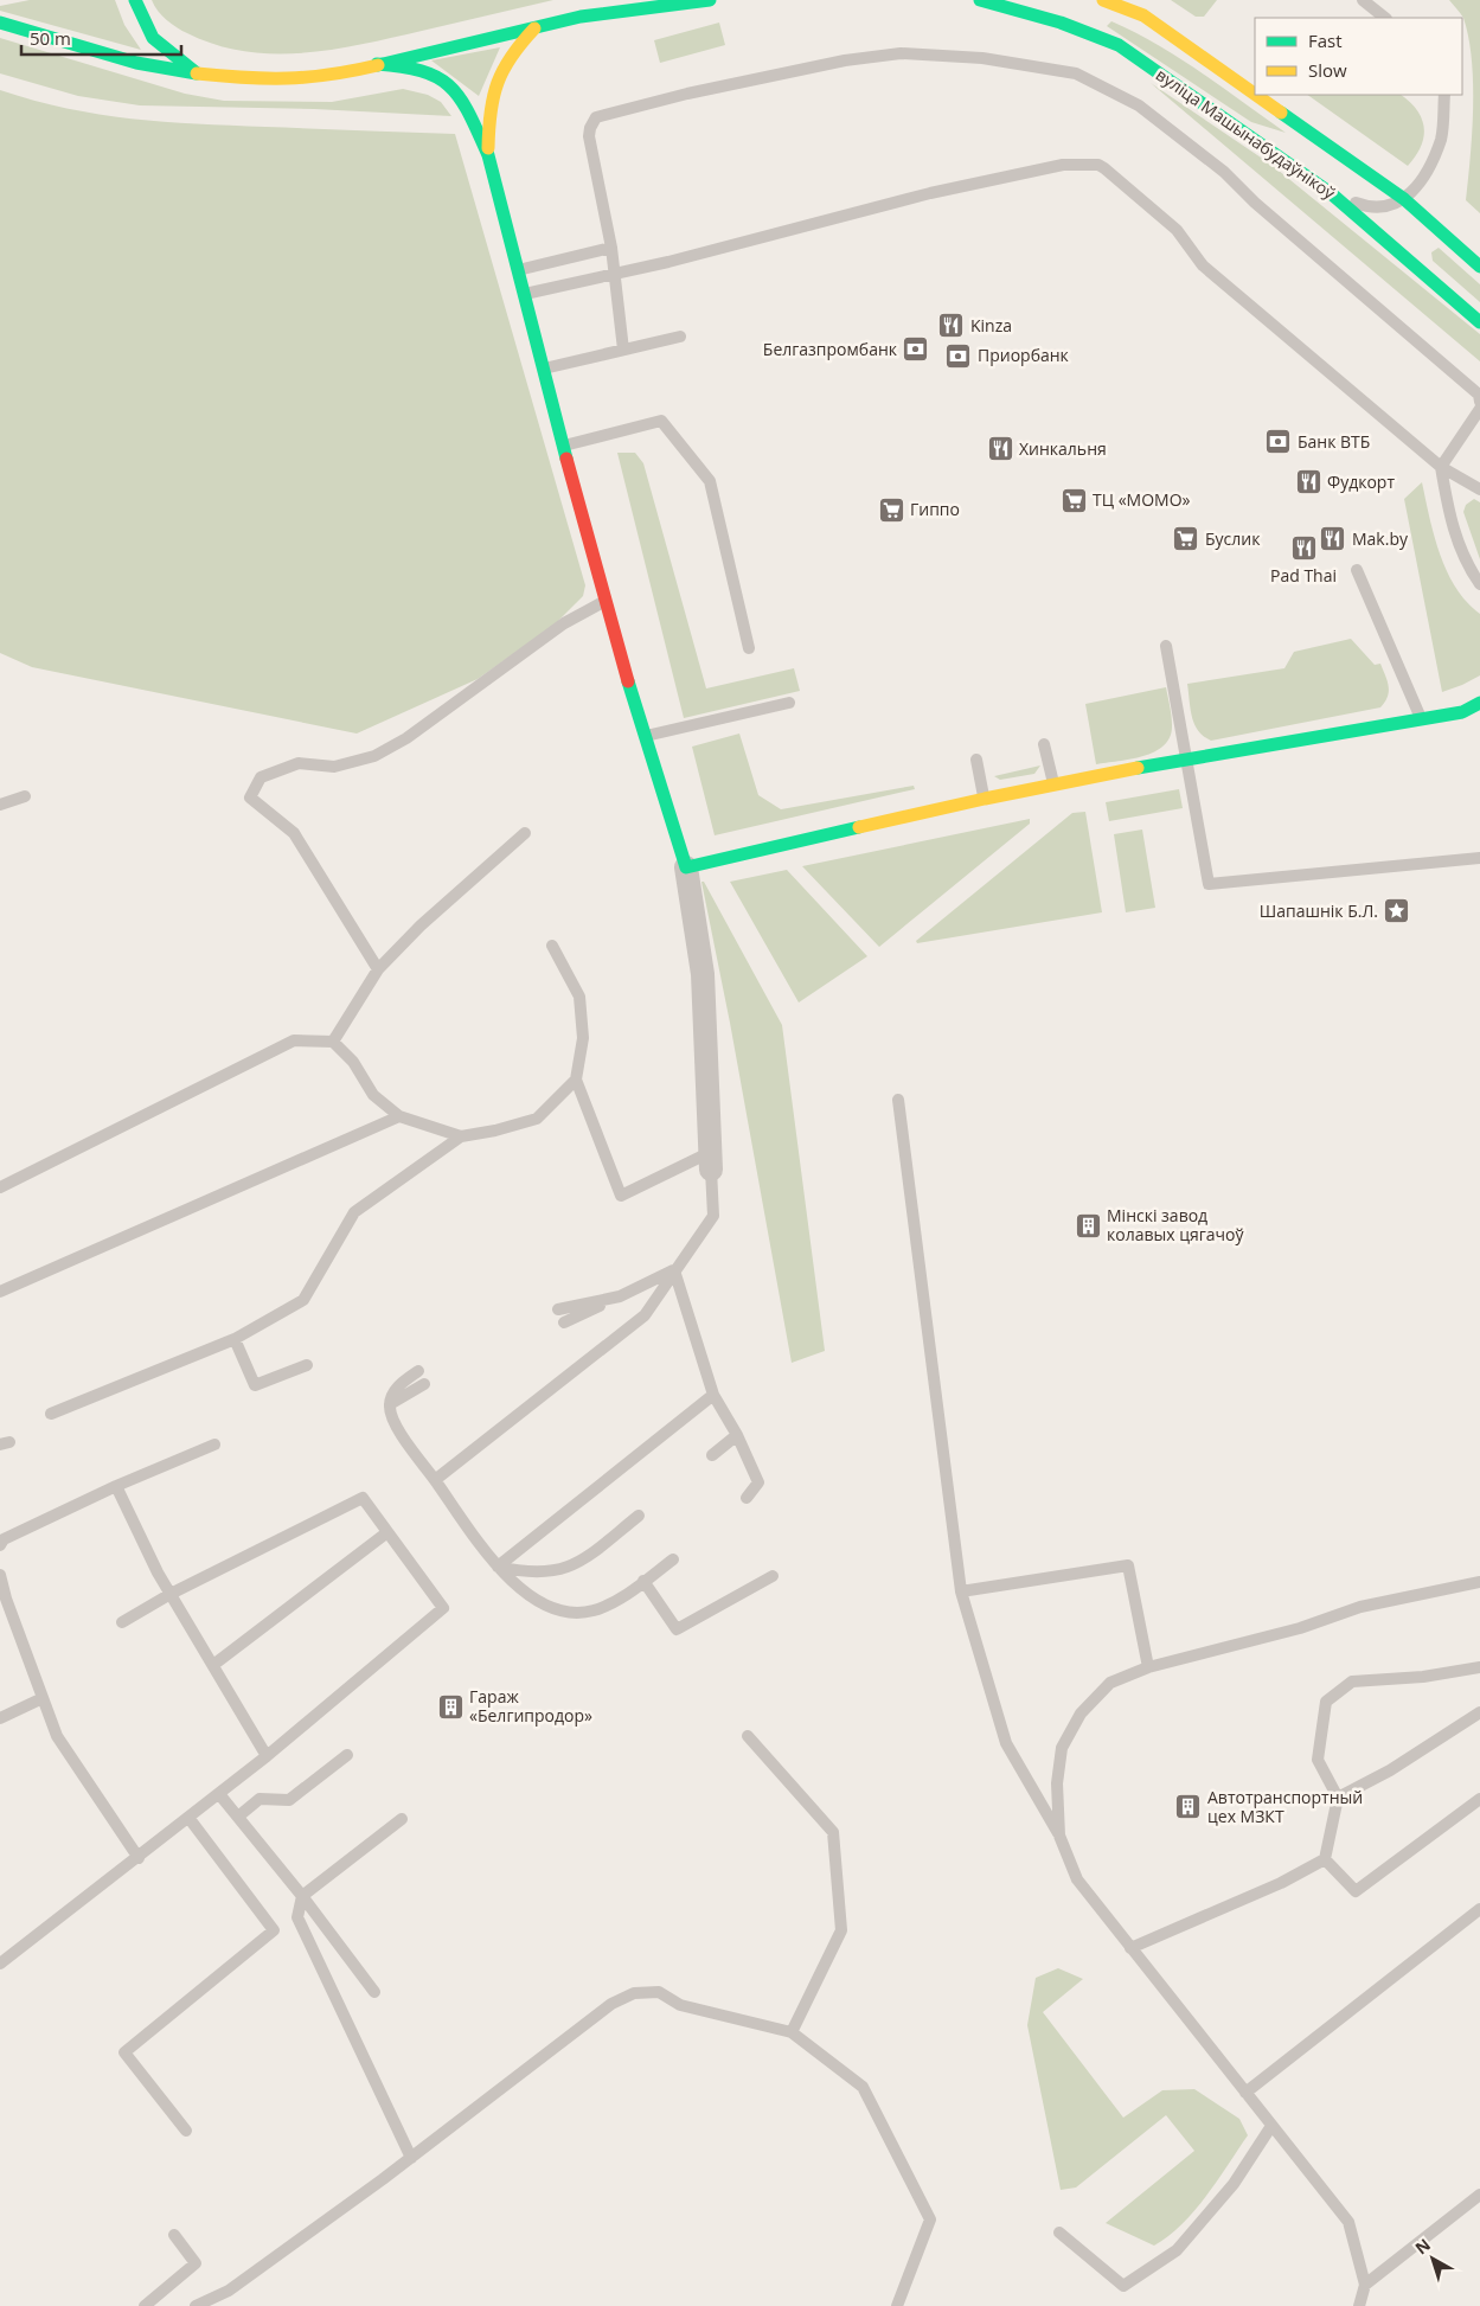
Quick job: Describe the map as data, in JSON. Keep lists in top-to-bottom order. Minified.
{"streets":{"main road":["вуліца Машынабудаўнікоў"]},"places":{"restaurant":["Kinza","Хинкальня","Фудкорт","Mak.by","Pad Thai"],"bank":["Белгазпромбанк","Приорбанк","Банк ВТБ"],"supermarket":["ТЦ «МОМО»","Гиппо","Буслик"],"place":["Шапашнік Б.Л."],"building":["Мінскі завод колавых цягачоў","Гараж «Белгипродор»","Автотранспортный цех МЗКТ"]},"legend":["Fast","Slow"],"scale_bar":"50 m","north":"top left"}
